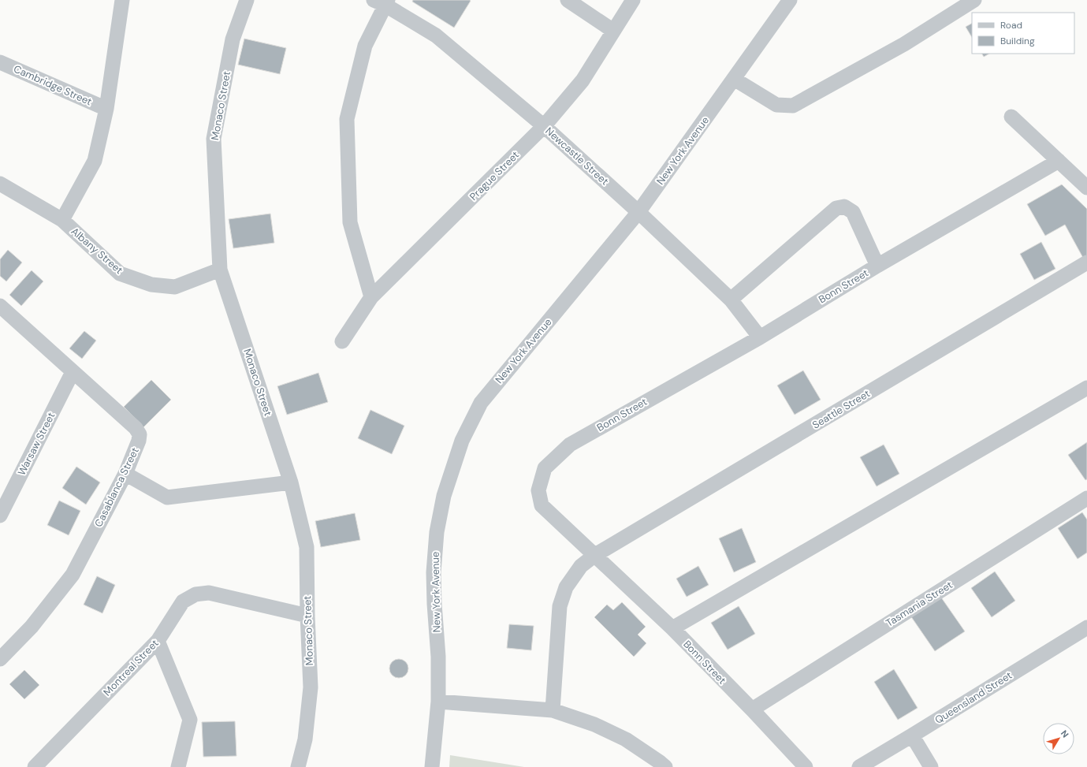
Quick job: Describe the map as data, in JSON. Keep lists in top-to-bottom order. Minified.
{"streets":{"street":["Cambridge Street","Monaco Street","New York Avenue","Newcastle Street","Prague Street","Albany Street","Bonn Street","Seattle Street","Warsaw Street","Casablanca Street","Tasmania Street","Montreal Street","Queensland Street"]},"crossings":[["Monaco Street","Albany Street"],["Monaco Street","Montreal Street"],["New York Avenue","Newcastle Street"],["Newcastle Street","Prague Street"],["Newcastle Street","Bonn Street"],["Bonn Street","Seattle Street"],["Bonn Street","Tasmania Street"],["Warsaw Street","Casablanca Street"]],"legend":["Road","Building"],"north":"top right"}
